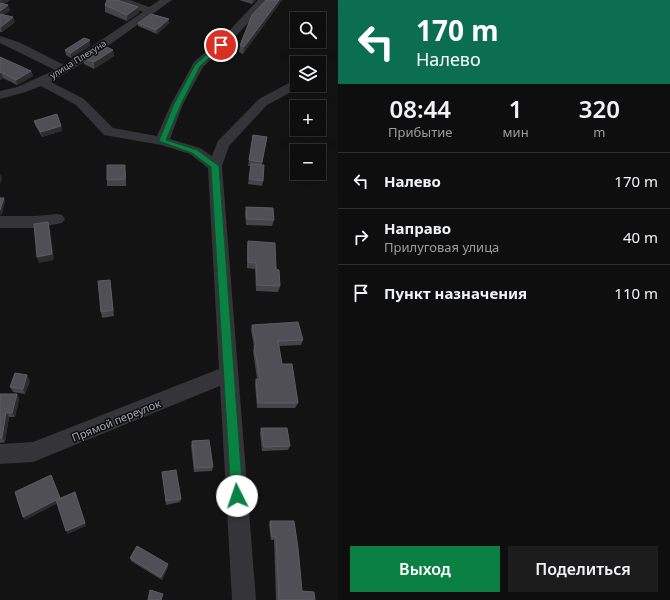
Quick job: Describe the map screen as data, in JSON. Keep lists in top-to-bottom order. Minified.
{"streets":{"street":["улица Плехуна","Прямой переулок"]},"page":{"turn":["170 m","Налево"],"map_buttons":["+","−"],"eta":["08:44","Прибытие","1","мин","320","m"],"list":[{"name":"Налево","value":"170 m"},{"name":"Направо","note":"Прилуговая улица","value":"40 m"},{"name":"Пункт назначения","value":"110 m"}],"buttons":["Выход","Поделиться"]}}
